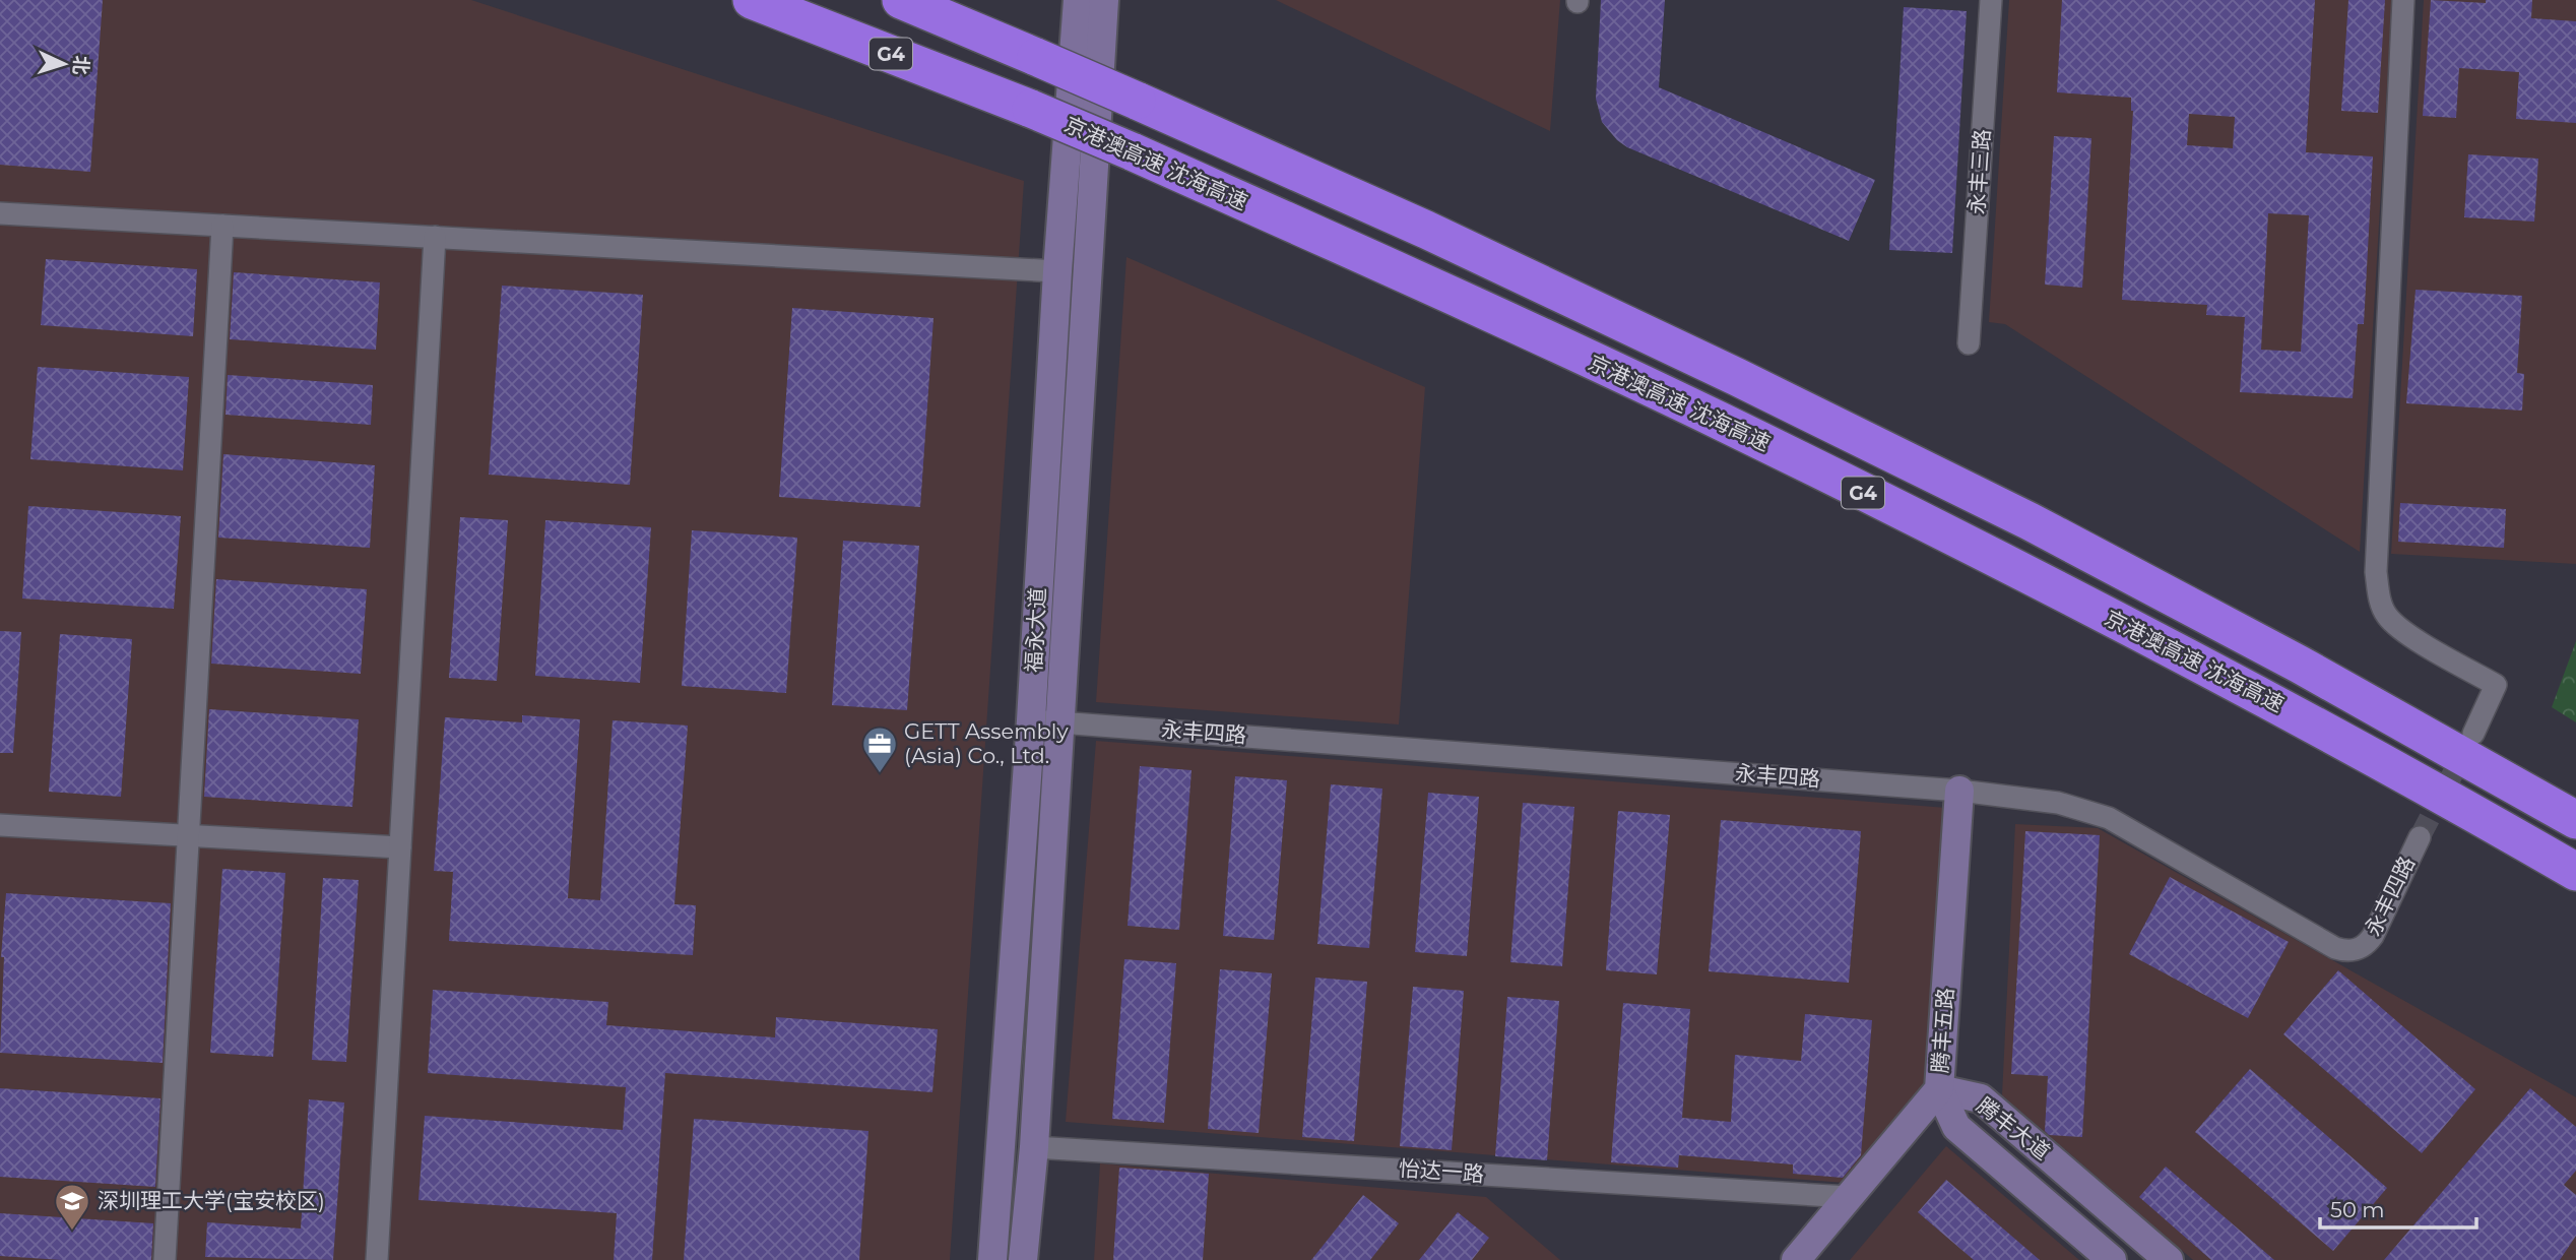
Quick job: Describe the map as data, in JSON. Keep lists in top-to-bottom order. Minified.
{"streets":{"highway":["G4","京港澳高速 沈海高速"],"main road":["福永大道","腾丰五路","腾丰大道"],"street":["永丰三路","永丰四路","怡达一路"]},"crossings":[["福永大道","永丰四路"],["福永大道","怡达一路"],["永丰四路","腾丰五路"],["腾丰五路","腾丰大道"],["腾丰五路","怡达一路"]],"places":{"office":["GETT Assembly (Asia) Co., Ltd."],"school or university":["深圳理工大学(宝安校区)"]},"scale_bar":"50 m","north":"right"}
